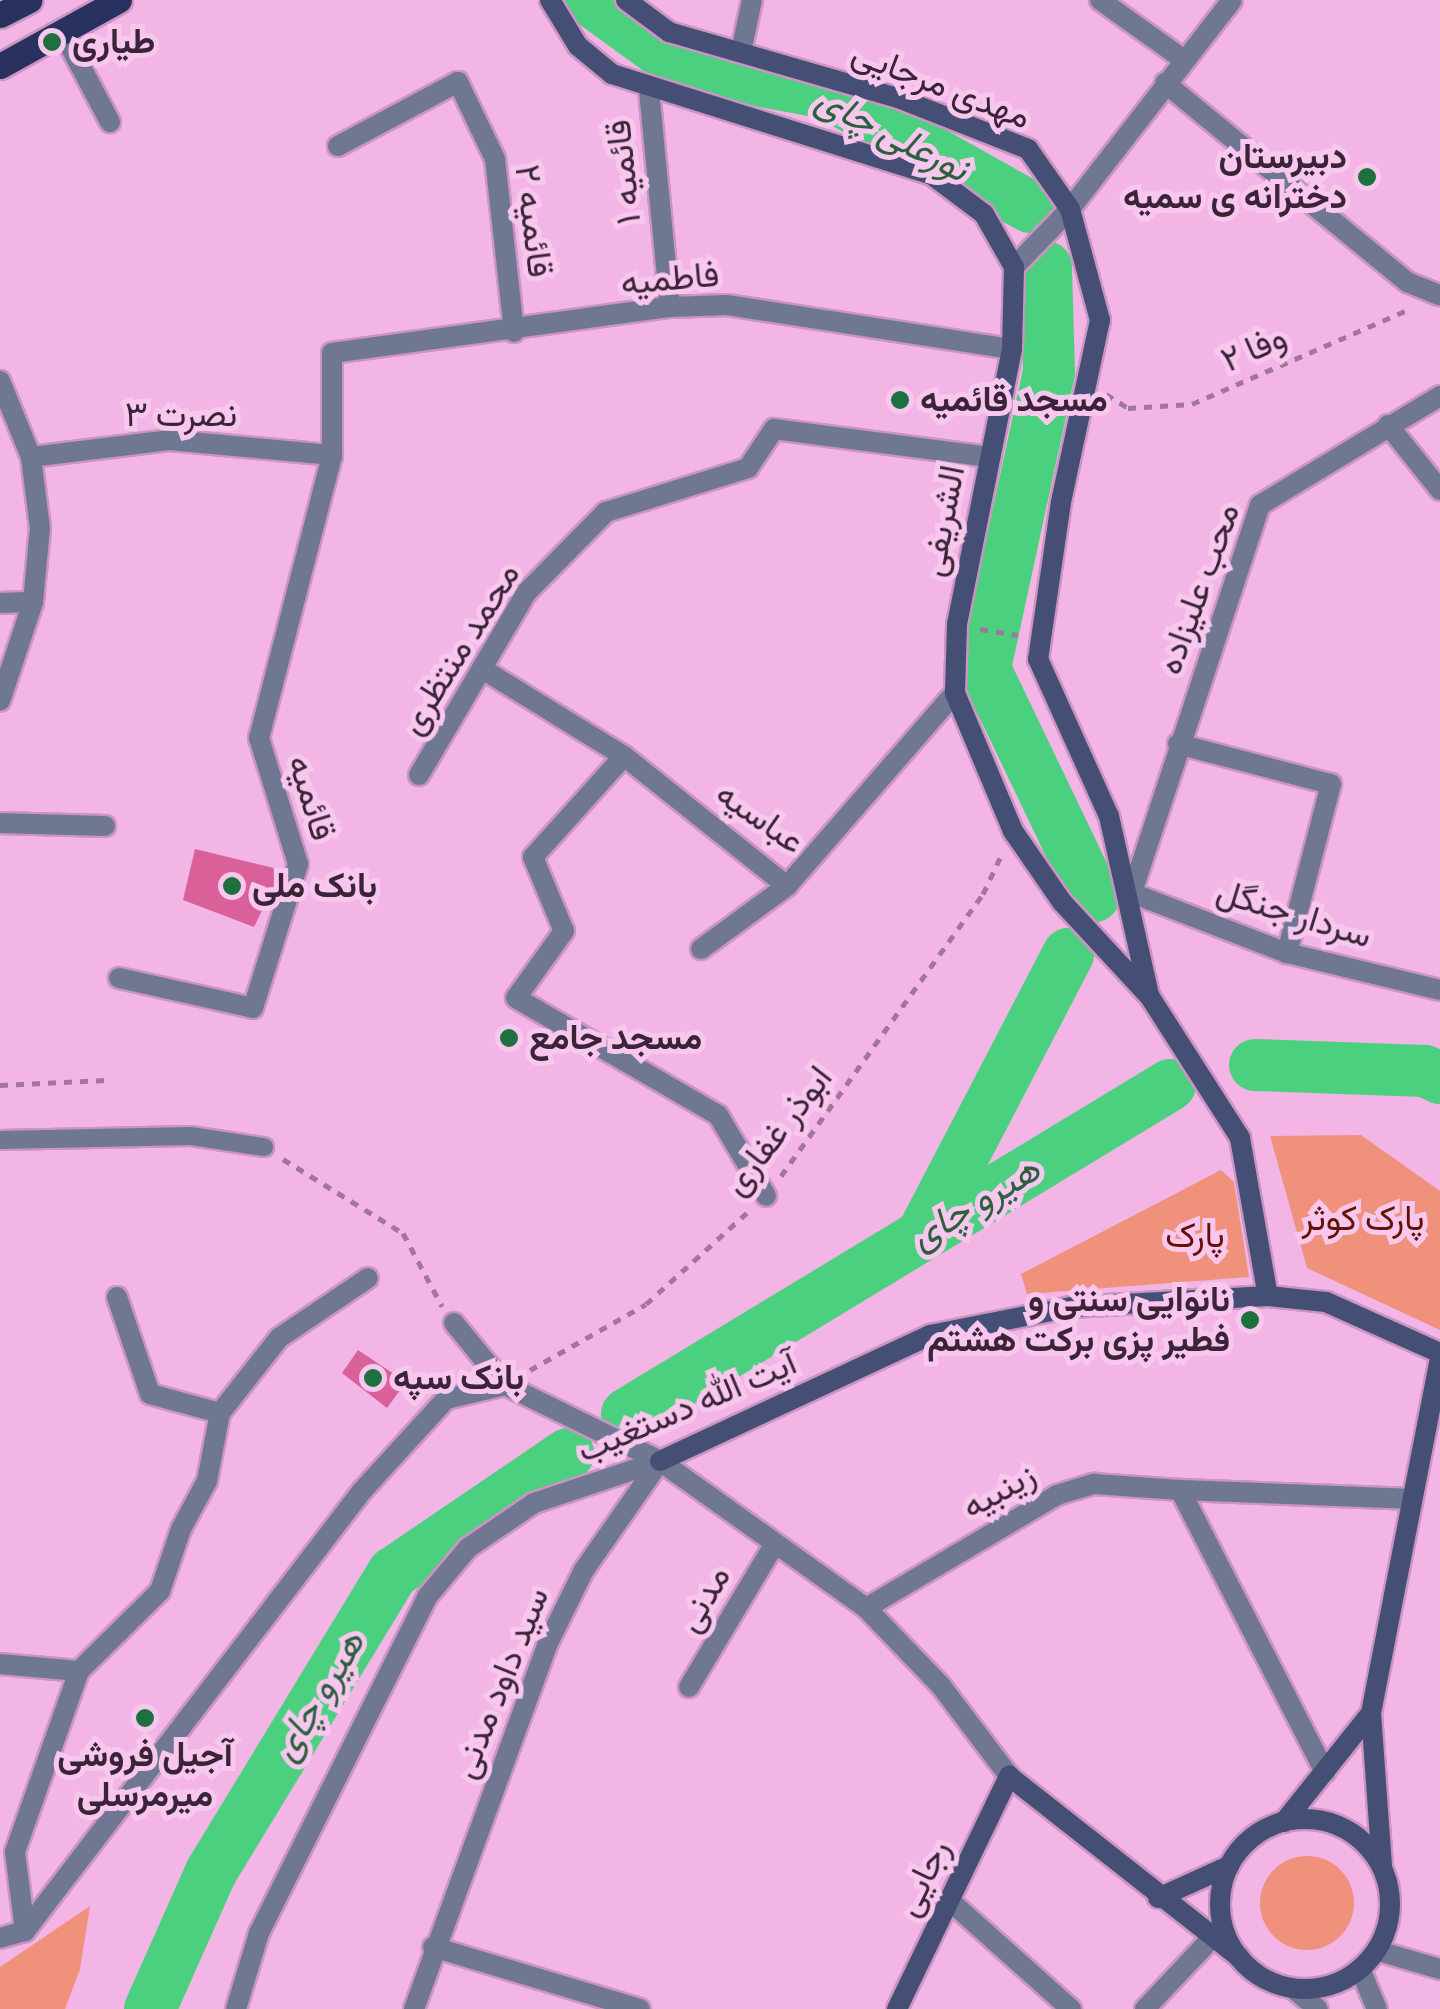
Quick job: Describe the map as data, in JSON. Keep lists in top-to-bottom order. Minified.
{"streets":{"main road":["مهدی مرجایی","الشریفی","آیت الله دستغیب","رجایی"],"street":["قائمیه ۱","قائمیه ۲","فاطمیه","نصرت ۳","محب علیزاده","محمد منتظری","قائمیه","عباسیه","سردار جنگل","زینبیه","مدنی","سید داود مدنی"],"path":["وفا ۲","ابوذر غفاری"]},"crossings":[["مهدی مرجایی","وفا ۲"],["مهدی مرجایی","الشریفی"],["مهدی مرجایی","محب علیزاده"],["مهدی مرجایی","سردار جنگل"],["قائمیه ۱","فاطمیه"],["قائمیه ۲","فاطمیه"],["فاطمیه","الشریفی"],["فاطمیه","قائمیه"],["نصرت ۳","قائمیه"],["الشریفی","محمد منتظری"],["الشریفی","عباسیه"],["الشریفی","ابوذر غفاری"],["محب علیزاده","سردار جنگل"],["محمد منتظری","عباسیه"],["آیت الله دستغیب","سید داود مدنی"]],"water":["نورعلی چای","هیرو چای"],"parks":["پارک کوثر","پارک"],"places":["طیاری","دبیرستان دخترانه ی سمیه","مسجد قائمیه","بانک ملی","مسجد جامع","نانوایی سنتی و فطیر پزی برکت هشتم","بانک سپه","آجیل فروشی میرمرسلی"]}
